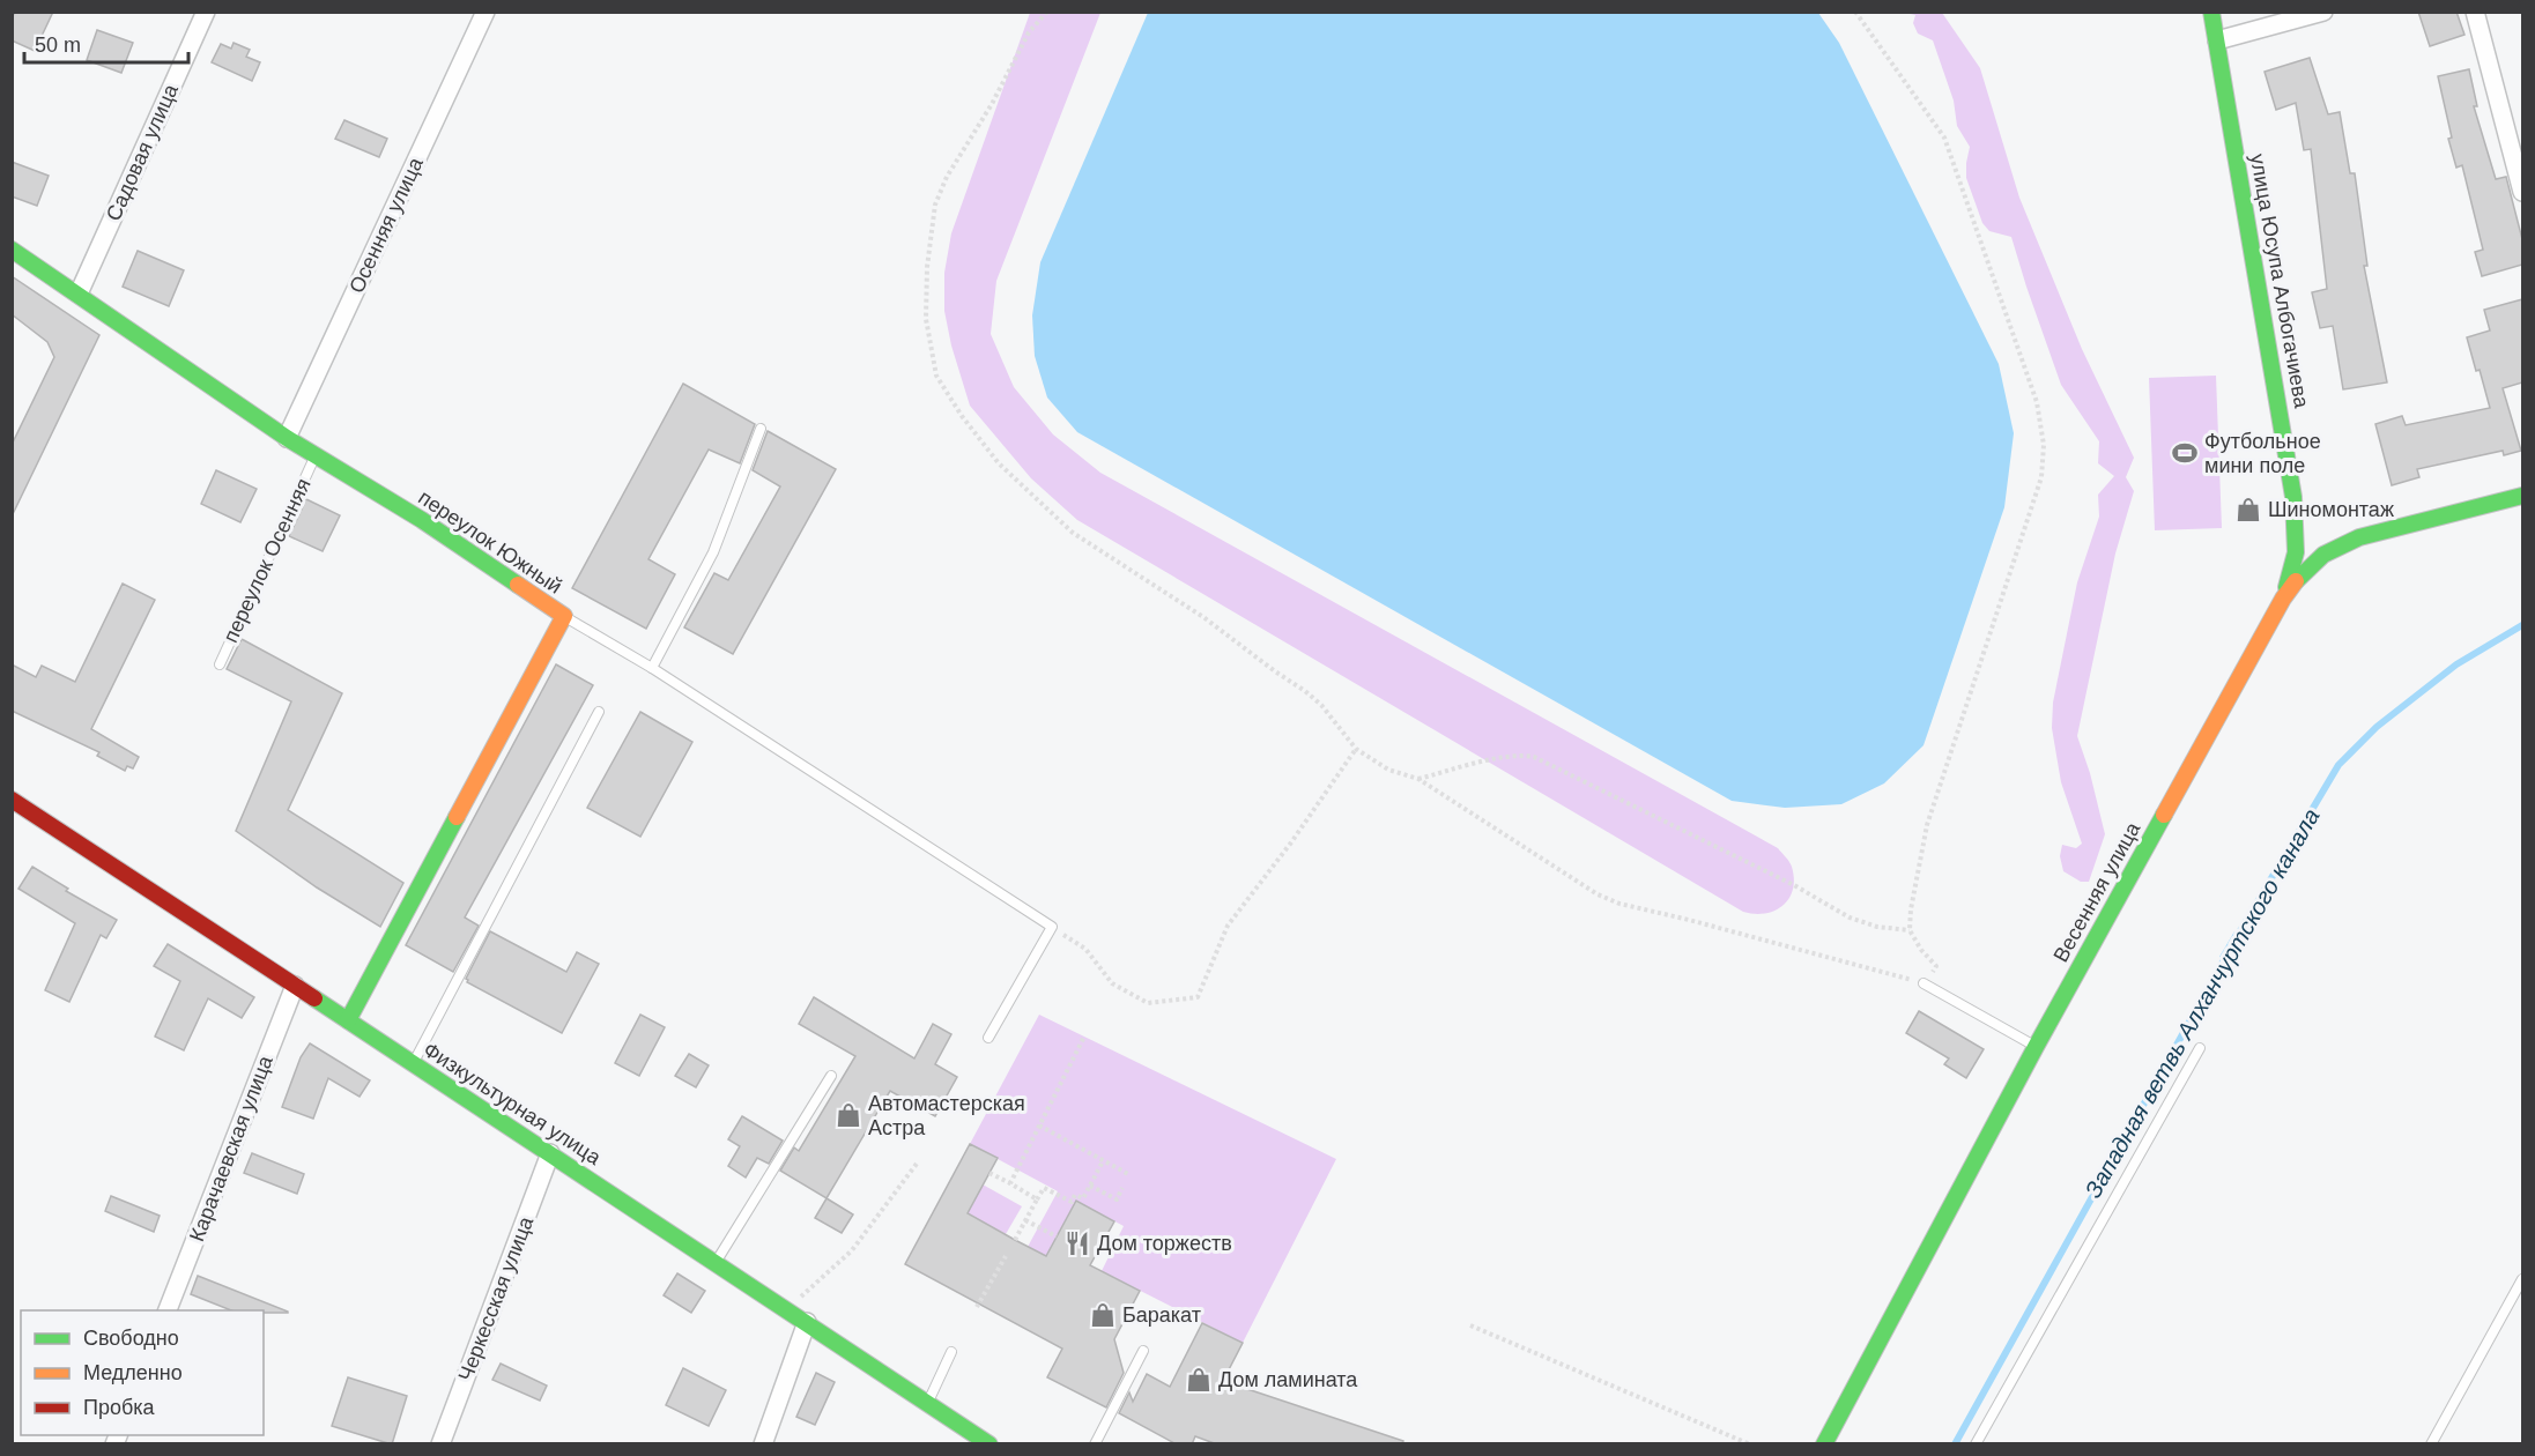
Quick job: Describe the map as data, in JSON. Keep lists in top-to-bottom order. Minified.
{"streets":{"street":["Садовая улица","Осенняя улица","улица Юсупа Албогачиева","переулок Южный","Весенняя улица","Физкультурная улица","Карачаевская улица","Черкесская улица"],"lane":["переулок Осенняя"]},"crossings":[["Садовая улица","переулок Южный"],["Осенняя улица","переулок Южный"],["улица Юсупа Албогачиева","Весенняя улица"],["переулок Южный","переулок Осенняя"],["переулок Южный","Физкультурная улица"],["Физкультурная улица","Карачаевская улица"],["Физкультурная улица","Черкесская улица"]],"water":["Западная ветвь Алханчуртского канала"],"places":{"sports":["Футбольное мини поле"],"shop":["Шиномонтаж","Автомастерская Астра","Баракат","Дом ламината"],"restaurant":["Дом торжеств"]},"legend":["Свободно","Медленно","Пробка"],"scale_bar":"50 m"}
